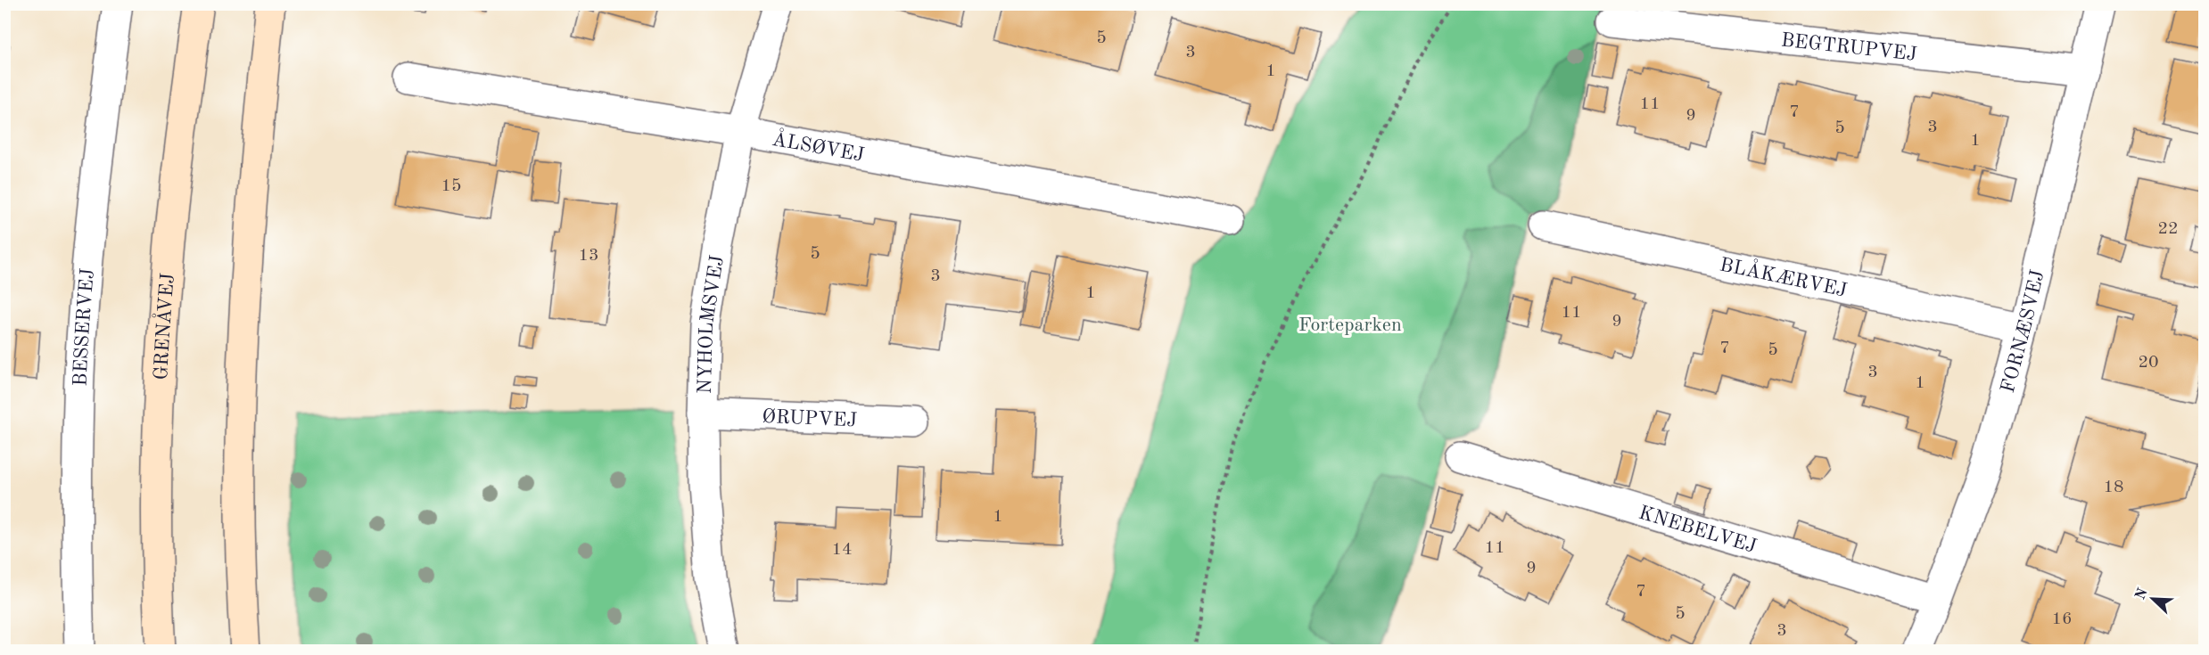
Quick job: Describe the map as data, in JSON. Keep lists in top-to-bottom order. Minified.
{"streets":{"main road":["GRENÅVEJ"],"street":["BEGTRUPVEJ","ÅLSØVEJ","BLÅKÆRVEJ","NYHOLMSVEJ","BESSERVEJ","FORNÆSVEJ","ØRUPVEJ","KNEBELVEJ"]},"crossings":[["BEGTRUPVEJ","FORNÆSVEJ"],["ÅLSØVEJ","NYHOLMSVEJ"],["BLÅKÆRVEJ","FORNÆSVEJ"],["NYHOLMSVEJ","ØRUPVEJ"],["FORNÆSVEJ","KNEBELVEJ"]],"parks":["Forteparken"],"house_numbers":["5","3","1","11","7","9","3","5","1","15","22","5","13","3","1","11","9","7","5","20","3","1","18","1","11","14","9","7","5","16","3"],"north":"top left"}
